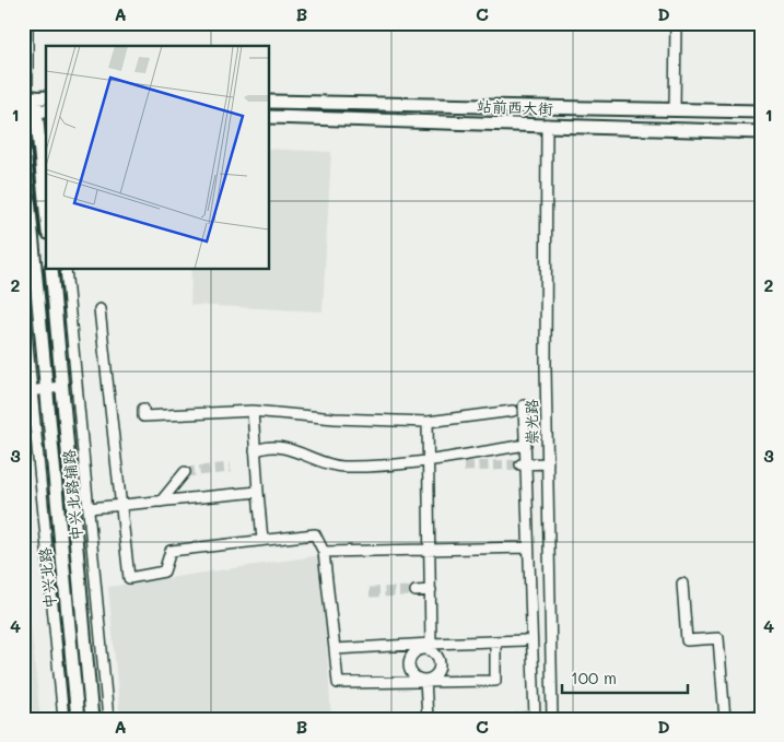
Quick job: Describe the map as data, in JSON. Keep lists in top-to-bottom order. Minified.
{"streets":{"main road":["站前西大街","中兴北路"],"street":["崇光路","中兴北路辅路"]},"crossings":[["站前西大街","崇光路"]],"scale_bar":"100 m","grid":{"columns":["A","B","C","D"],"rows":["1","2","3","4"]}}
